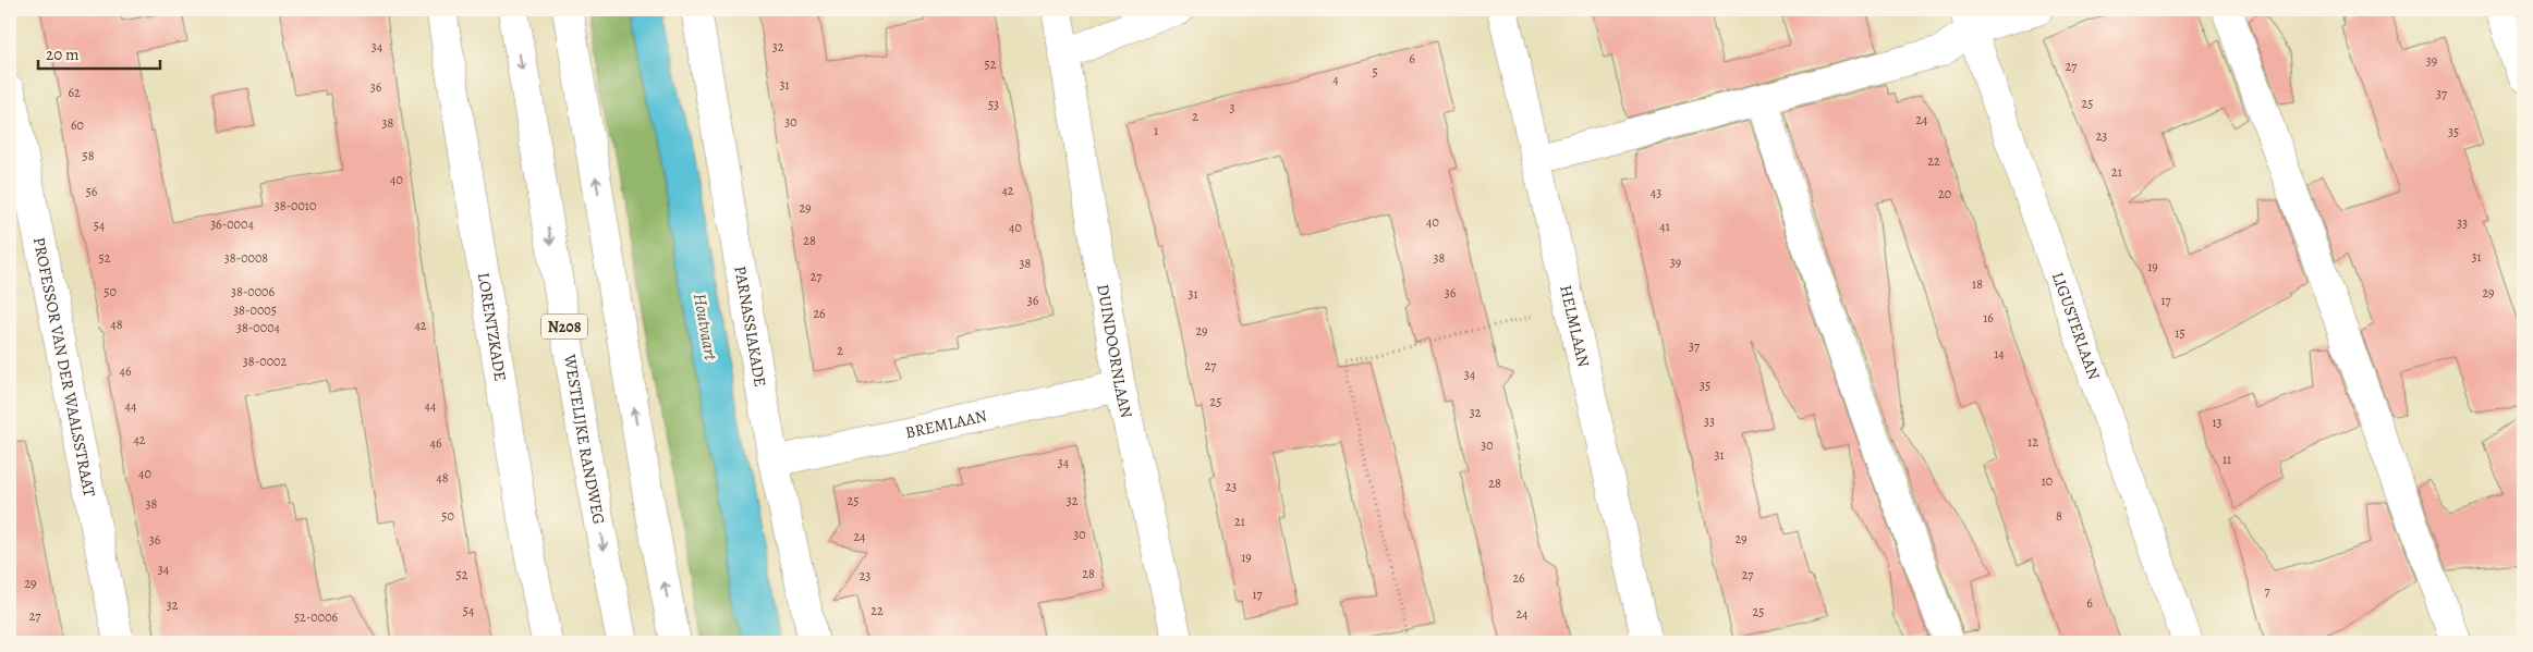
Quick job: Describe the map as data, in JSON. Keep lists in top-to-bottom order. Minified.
{"streets":{"street":["LIGUSTERLAAN","LORENTZKADE","N208","PARNASSIAKADE","HELMLAAN","DUINDOORNLAAN","PROFESSOR VAN DER WAALSSTRAAT","BREMLAAN","WESTELIJKE RANDWEG"]},"crossings":[["PARNASSIAKADE","BREMLAAN"],["DUINDOORNLAAN","BREMLAAN"]],"water":["Houtvaart"],"house_numbers":["34","32","6","39","52","27","5","4","31","36","62","37","25","53","3","2","24","30","38","60","1","35","23","58","22","21","40","42","56","43","20","38-0010","29","40","33","36-0004","54","41","40","28","31","52","38-0008","38","39","38","19","27","18","50","38-0006","36","29","31","36","17","38-0005","26","16","48","42","38-0004","29","15","37","2","14","38-0002","27","46","34","35","25","44","44","32","33","13","42","12","46","30","31","11","34","40","48","10","28","23","25","32","38","50","8","21","30","24","29","36","19","34","28","52","27","23","26","29","7","17","6","32","54","22","25","24","27","52-0006"],"scale_bar":"20 m"}
